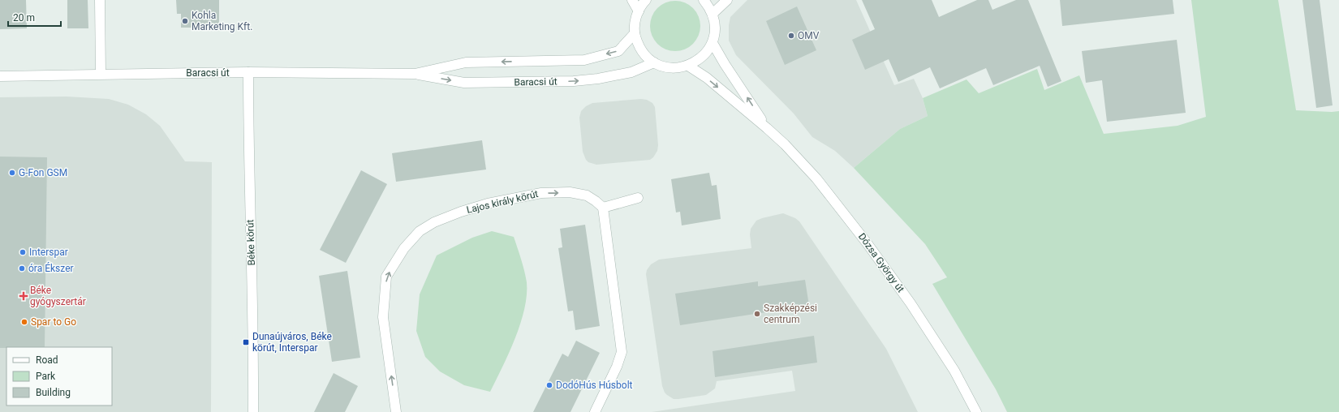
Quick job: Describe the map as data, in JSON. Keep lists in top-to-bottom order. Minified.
{"streets":{"street":["Baracsi út","Lajos király körút","Béke körút","Dózsa György út"]},"crossings":[["Baracsi út","Béke körút"]],"places":{"other":["Kohla Marketing Kft.","OMV","G-Fon GSM","Interspar","óra Ékszer","Szakképzési centrum","Spar to Go","DodóHús Húsbolt"],"health":["Béke gyógyszertár"],"transit":["Dunaújváros, Béke körút, Interspar"]},"legend":["Road","Park","Building"],"scale_bar":"20 m"}
